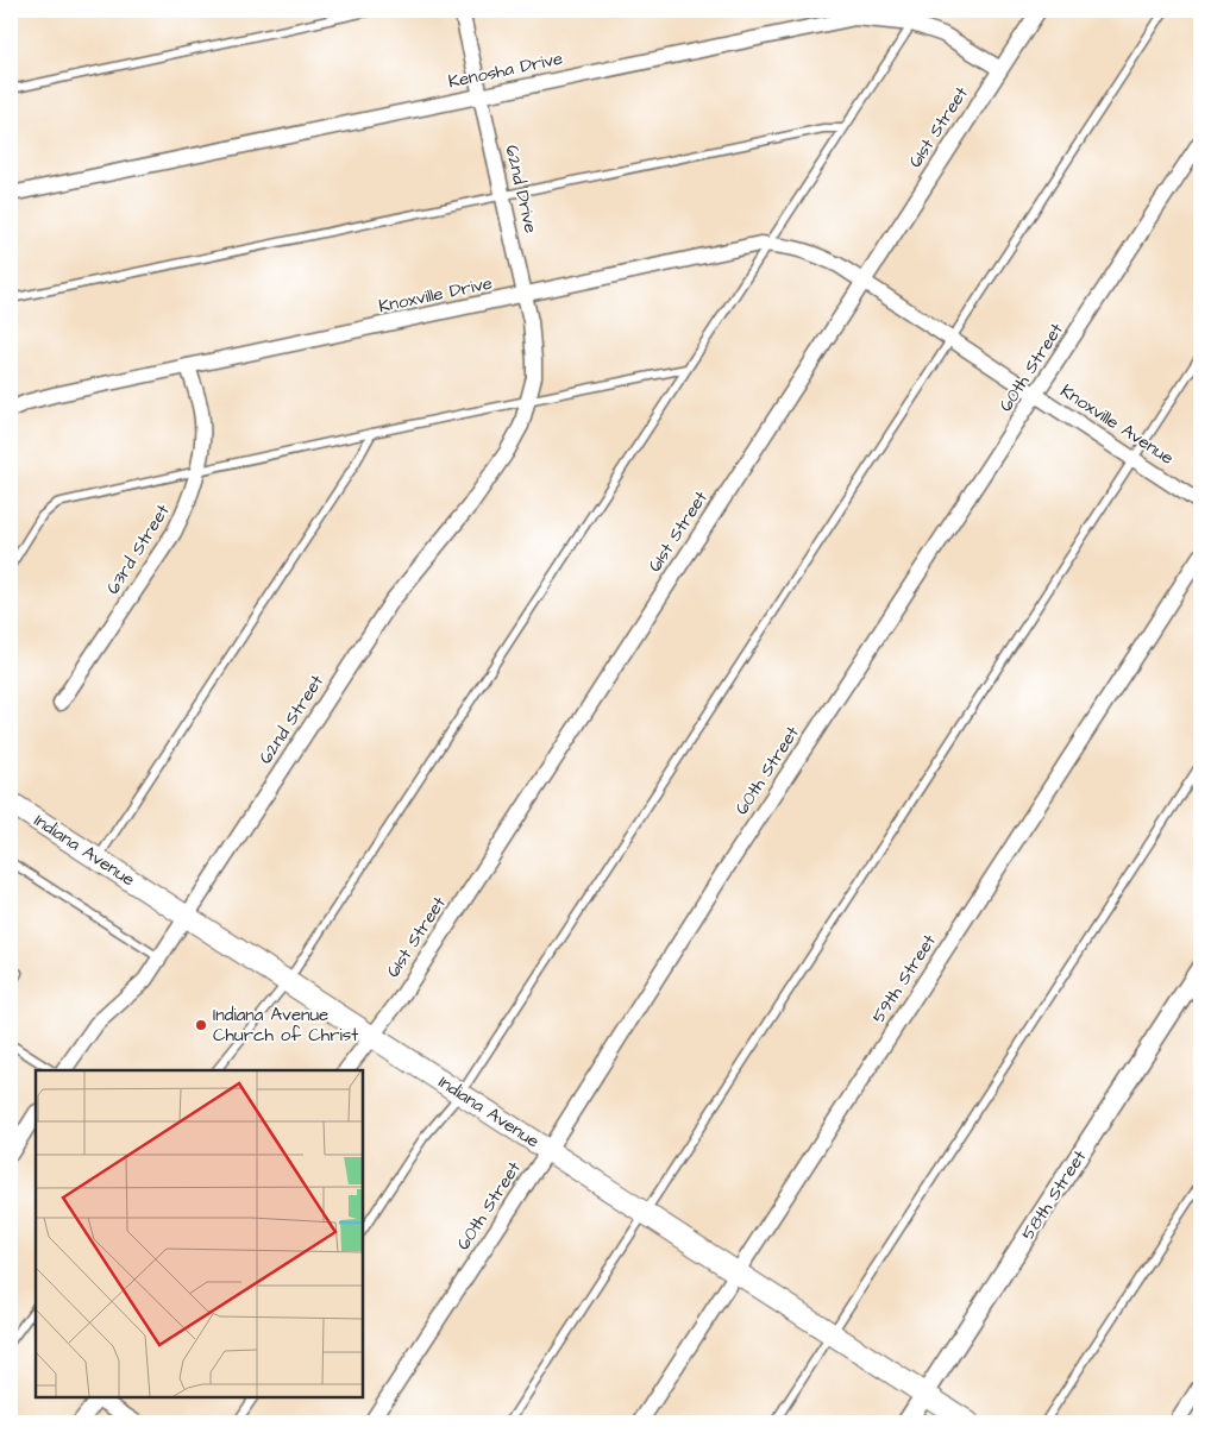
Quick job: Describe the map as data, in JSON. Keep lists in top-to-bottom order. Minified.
{"streets":{"main road":["Indiana Avenue"],"street":["Kenosha Drive","61st Street","62nd Drive","Knoxville Drive","60th Street","Knoxville Avenue","63rd Street","62nd Street","59th Street","58th Street"]},"crossings":[["Kenosha Drive","61st Street"],["Kenosha Drive","62nd Drive"],["61st Street","Knoxville Drive"],["61st Street","Knoxville Avenue"],["61st Street","Indiana Avenue"],["62nd Drive","Knoxville Drive"],["62nd Drive","62nd Street"],["Knoxville Drive","Knoxville Avenue"],["Knoxville Drive","63rd Street"],["60th Street","Knoxville Avenue"],["60th Street","Indiana Avenue"],["62nd Street","Indiana Avenue"],["Indiana Avenue","59th Street"],["Indiana Avenue","58th Street"]],"places":["Indiana Avenue Church of Christ"]}
